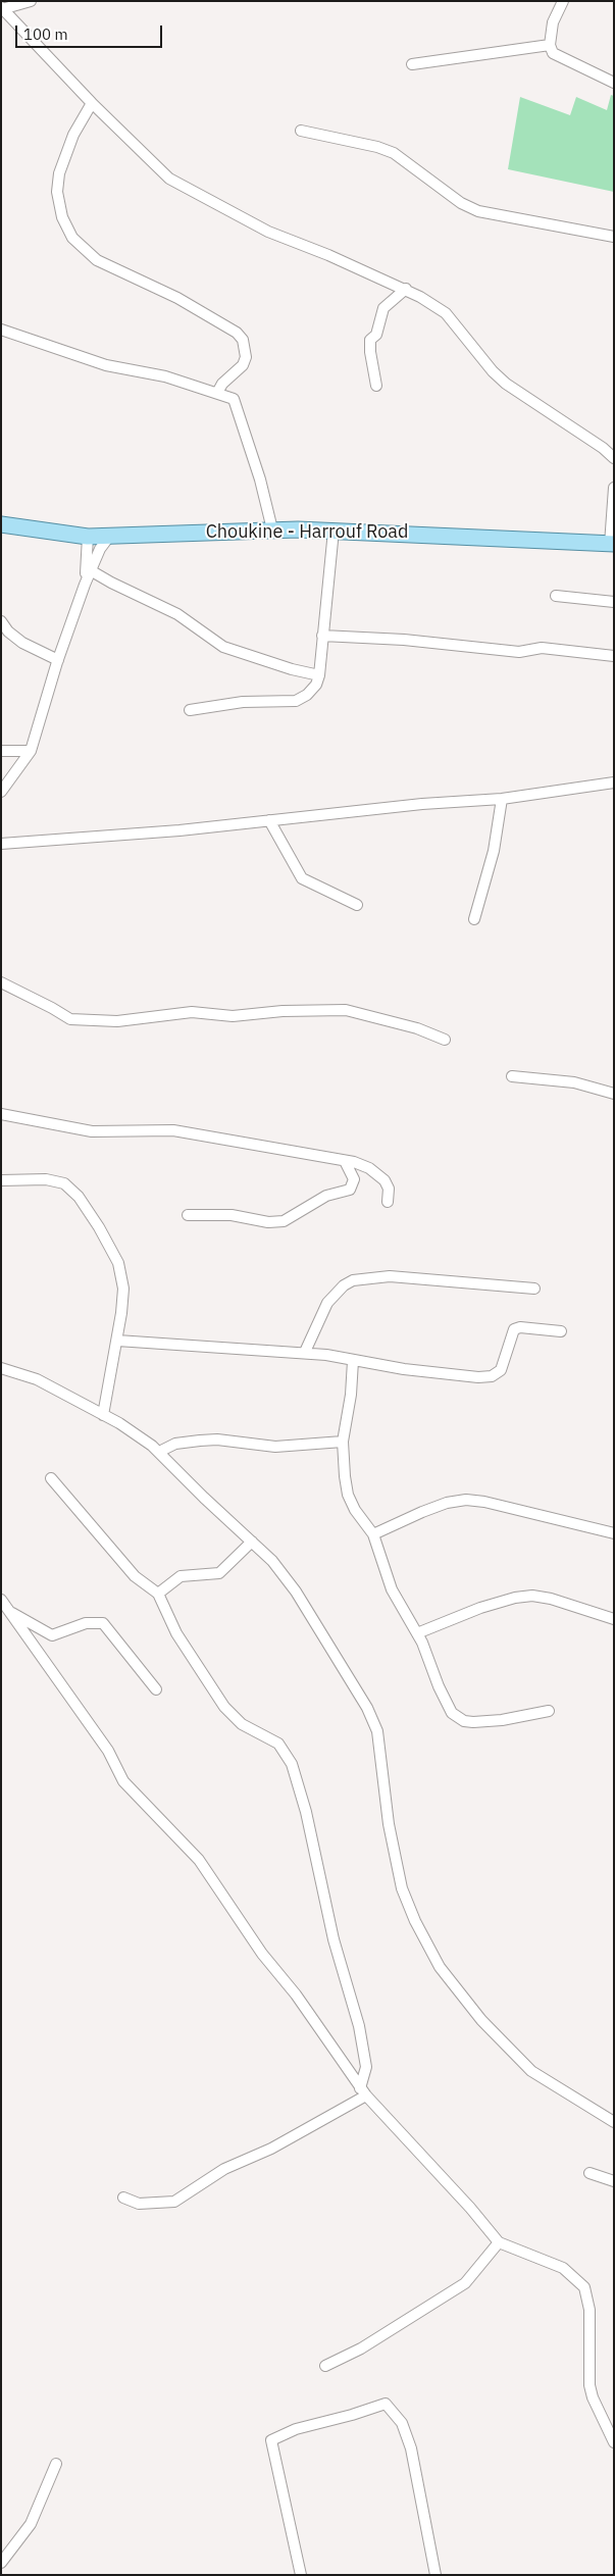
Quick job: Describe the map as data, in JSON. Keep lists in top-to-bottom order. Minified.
{"streets":{"main road":["Choukine - Harrouf Road"]},"scale_bar":"100 m"}
